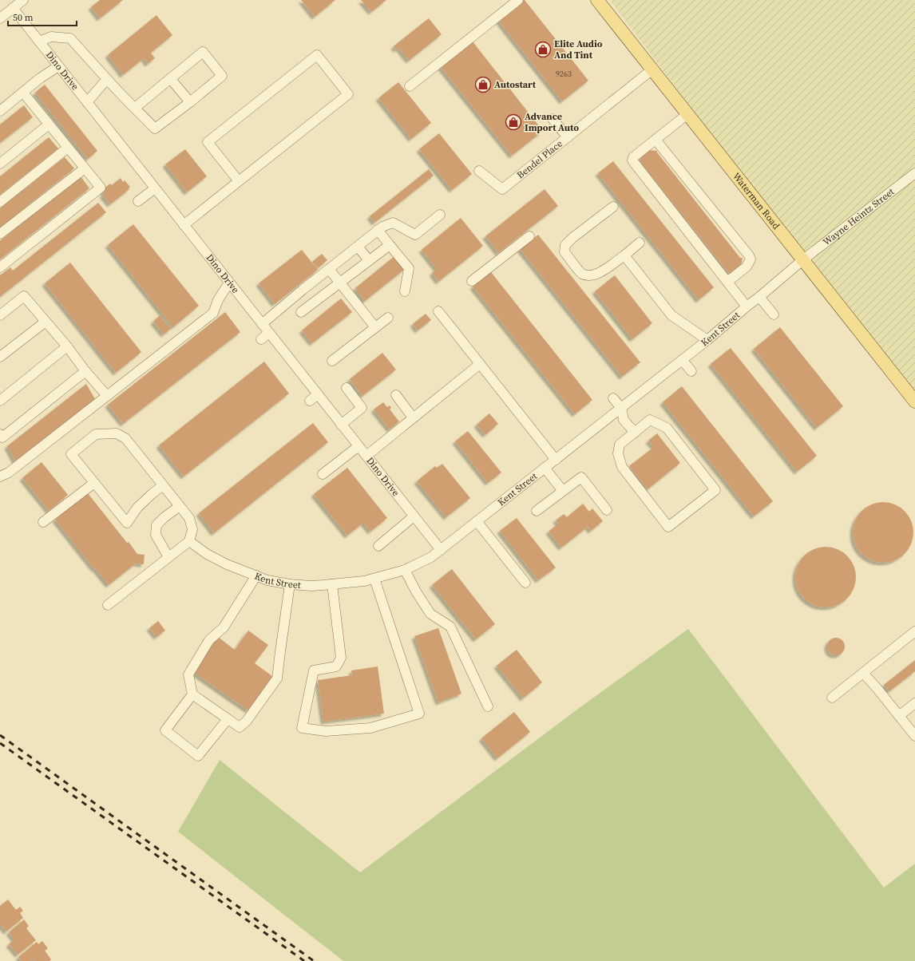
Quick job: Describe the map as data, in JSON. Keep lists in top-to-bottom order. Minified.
{"streets":{"main road":["Waterman Road"],"street":["Dino Drive","Bendel Place","Wayne Heintz Street","Kent Street"]},"crossings":[["Dino Drive","Kent Street"],["Bendel Place","Waterman Road"],["Waterman Road","Wayne Heintz Street"],["Waterman Road","Kent Street"],["Wayne Heintz Street","Kent Street"]],"places":{"shop":["Elite Audio And Tint","Autostart","Advance Import Auto"]},"house_numbers":["9263"],"scale_bar":"50 m"}
